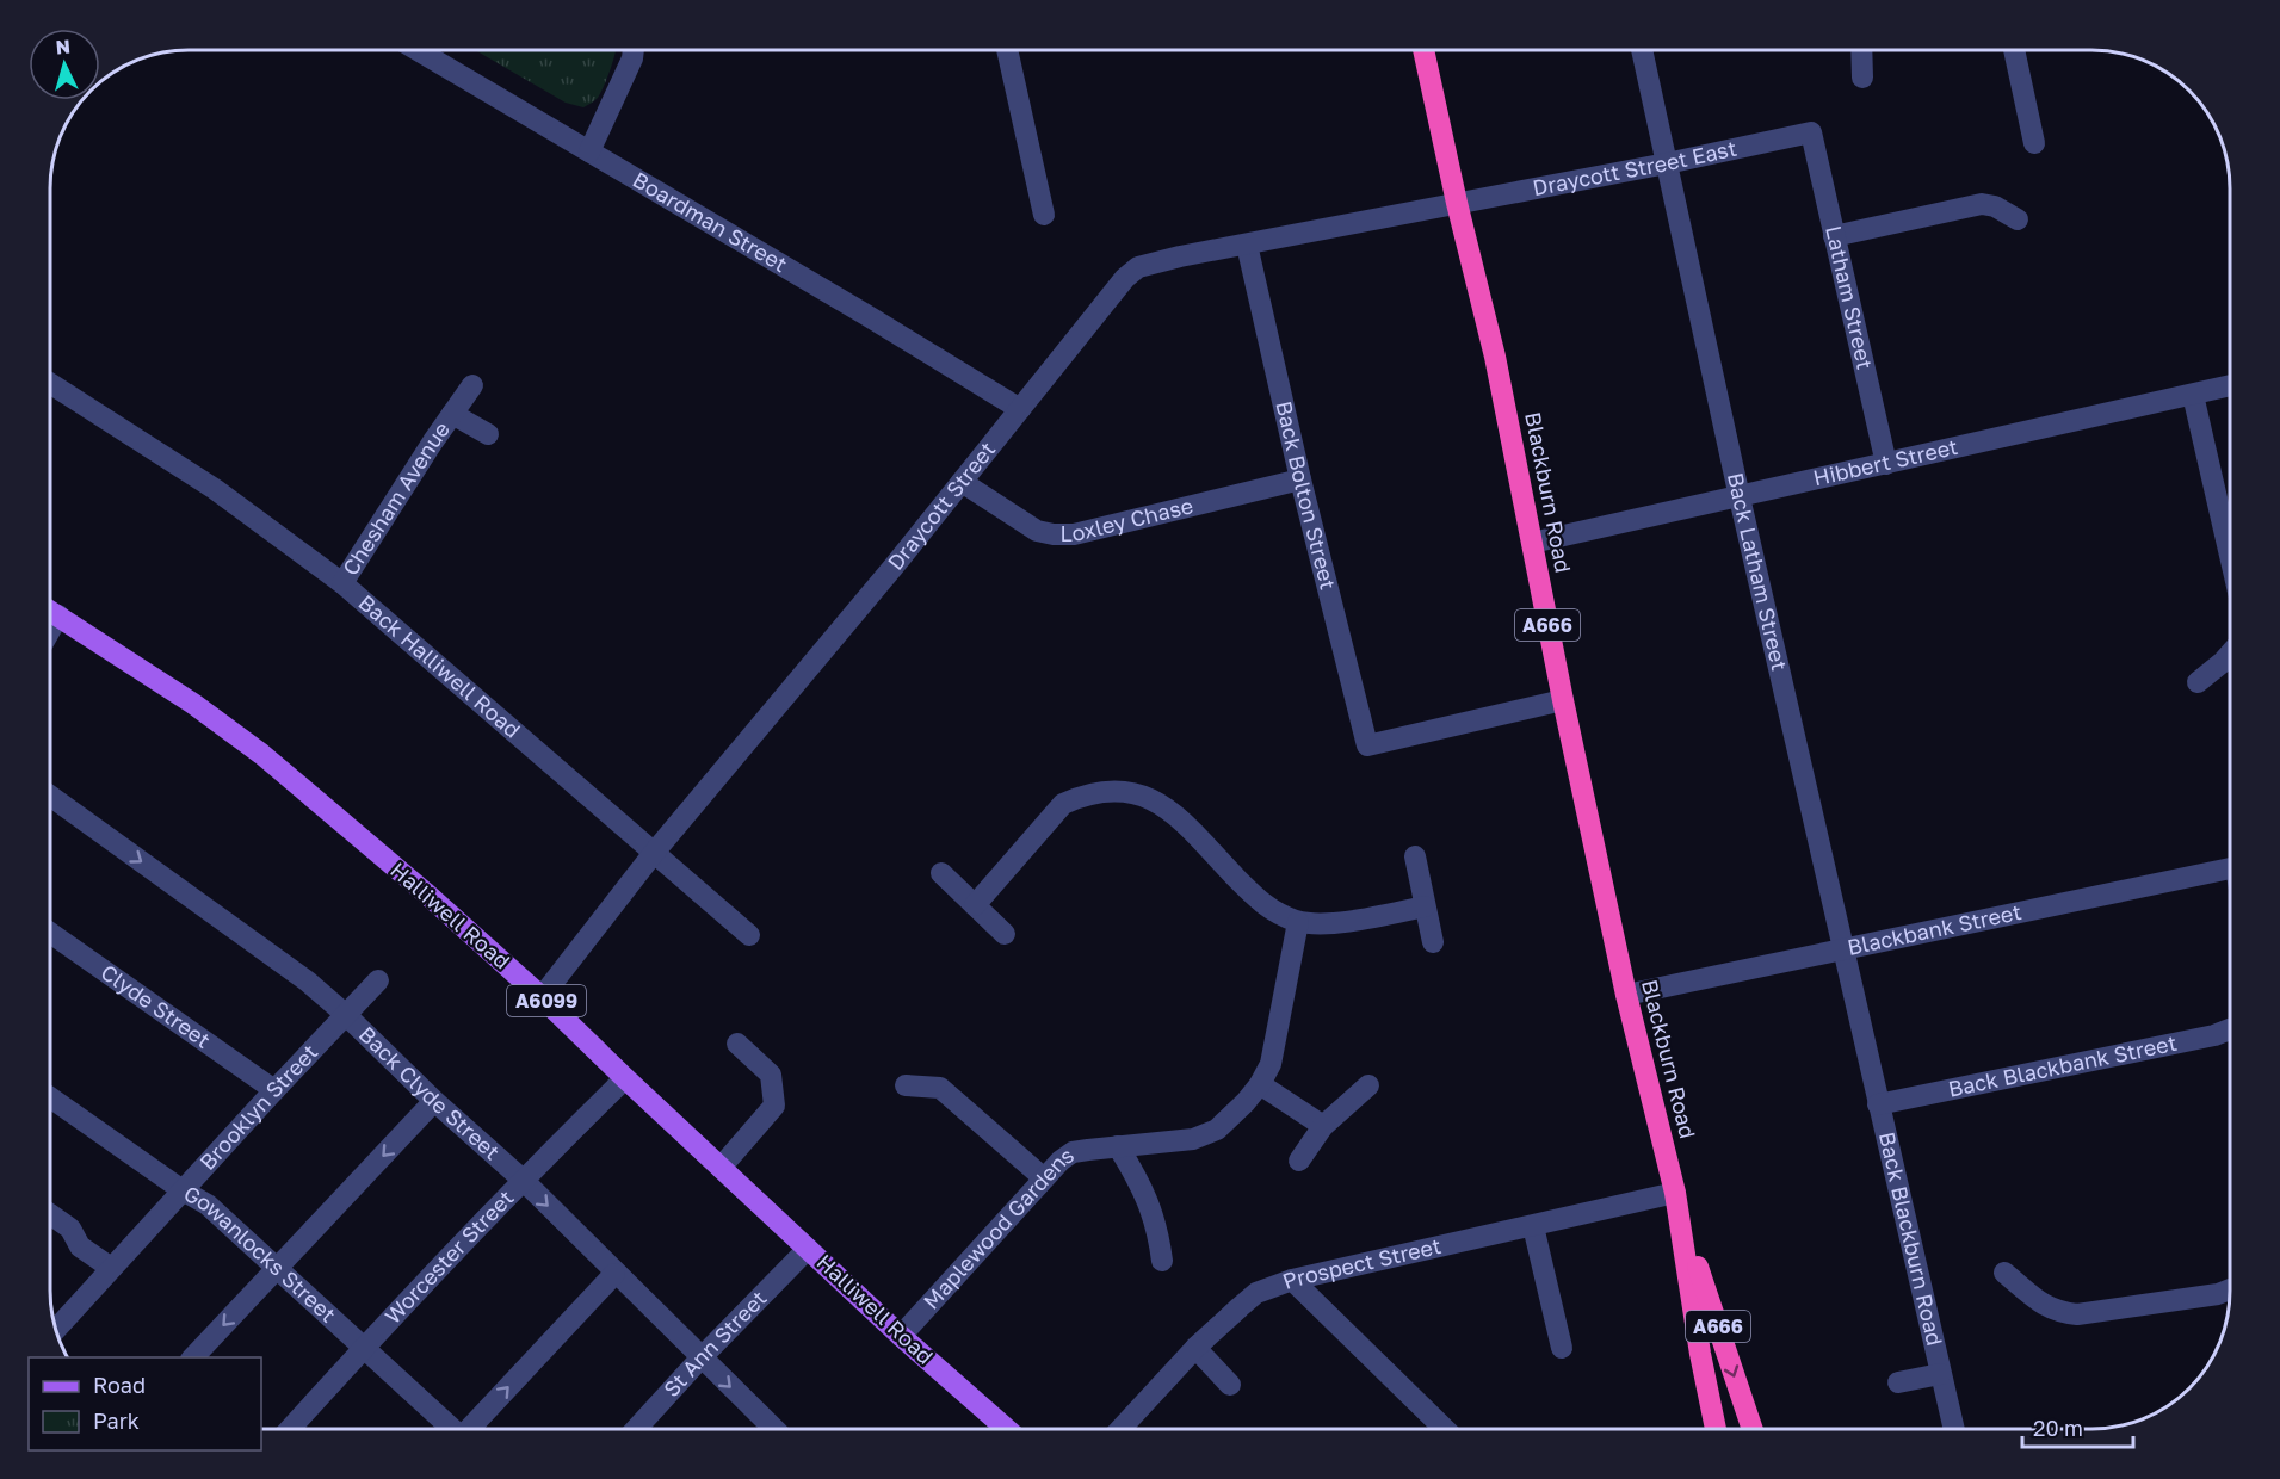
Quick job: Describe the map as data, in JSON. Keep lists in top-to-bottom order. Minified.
{"streets":{"highway":["Blackburn Road","A666"],"main road":["Halliwell Road","A6099"],"street":["Draycott Street East","Boardman Street","Latham Street","Hibbert Street","Back Bolton Street","Chesham Avenue","Draycott Street","Loxley Chase","Back Latham Street","Back Halliwell Road","Blackbank Street","Clyde Street","Back Blackbank Street","Back Clyde Street","Brooklyn Street","Maplewood Gardens","Back Blackburn Road","Gowanlocks Street","Worcester Street","Prospect Street","St Ann Street"]},"crossings":[["Draycott Street East","Latham Street"],["Draycott Street East","Blackburn Road"],["Draycott Street East","Draycott Street"],["Draycott Street East","Back Latham Street"],["Boardman Street","Draycott Street"],["Latham Street","Hibbert Street"],["Hibbert Street","Blackburn Road"],["Hibbert Street","Back Latham Street"],["Blackburn Road","Back Bolton Street"],["Blackburn Road","Draycott Street"],["Blackburn Road","Blackbank Street"],["Blackburn Road","Prospect Street"],["Back Bolton Street","Draycott Street"],["Back Bolton Street","Loxley Chase"],["Chesham Avenue","Back Halliwell Road"],["Draycott Street","Loxley Chase"],["Draycott Street","Back Halliwell Road"],["Draycott Street","Halliwell Road"],["Back Latham Street","Blackbank Street"],["Back Latham Street","Back Blackbank Street"],["Back Latham Street","Back Blackburn Road"],["Halliwell Road","Maplewood Gardens"],["Halliwell Road","Worcester Street"],["Halliwell Road","St Ann Street"],["Clyde Street","Brooklyn Street"],["Back Blackbank Street","Back Blackburn Road"],["Back Clyde Street","Brooklyn Street"],["Back Clyde Street","Worcester Street"],["Back Clyde Street","St Ann Street"],["Brooklyn Street","Gowanlocks Street"],["Gowanlocks Street","Worcester Street"]],"one_way":["Back Clyde Street"],"legend":["Road","Park"],"scale_bar":"20 m","north":"top"}
